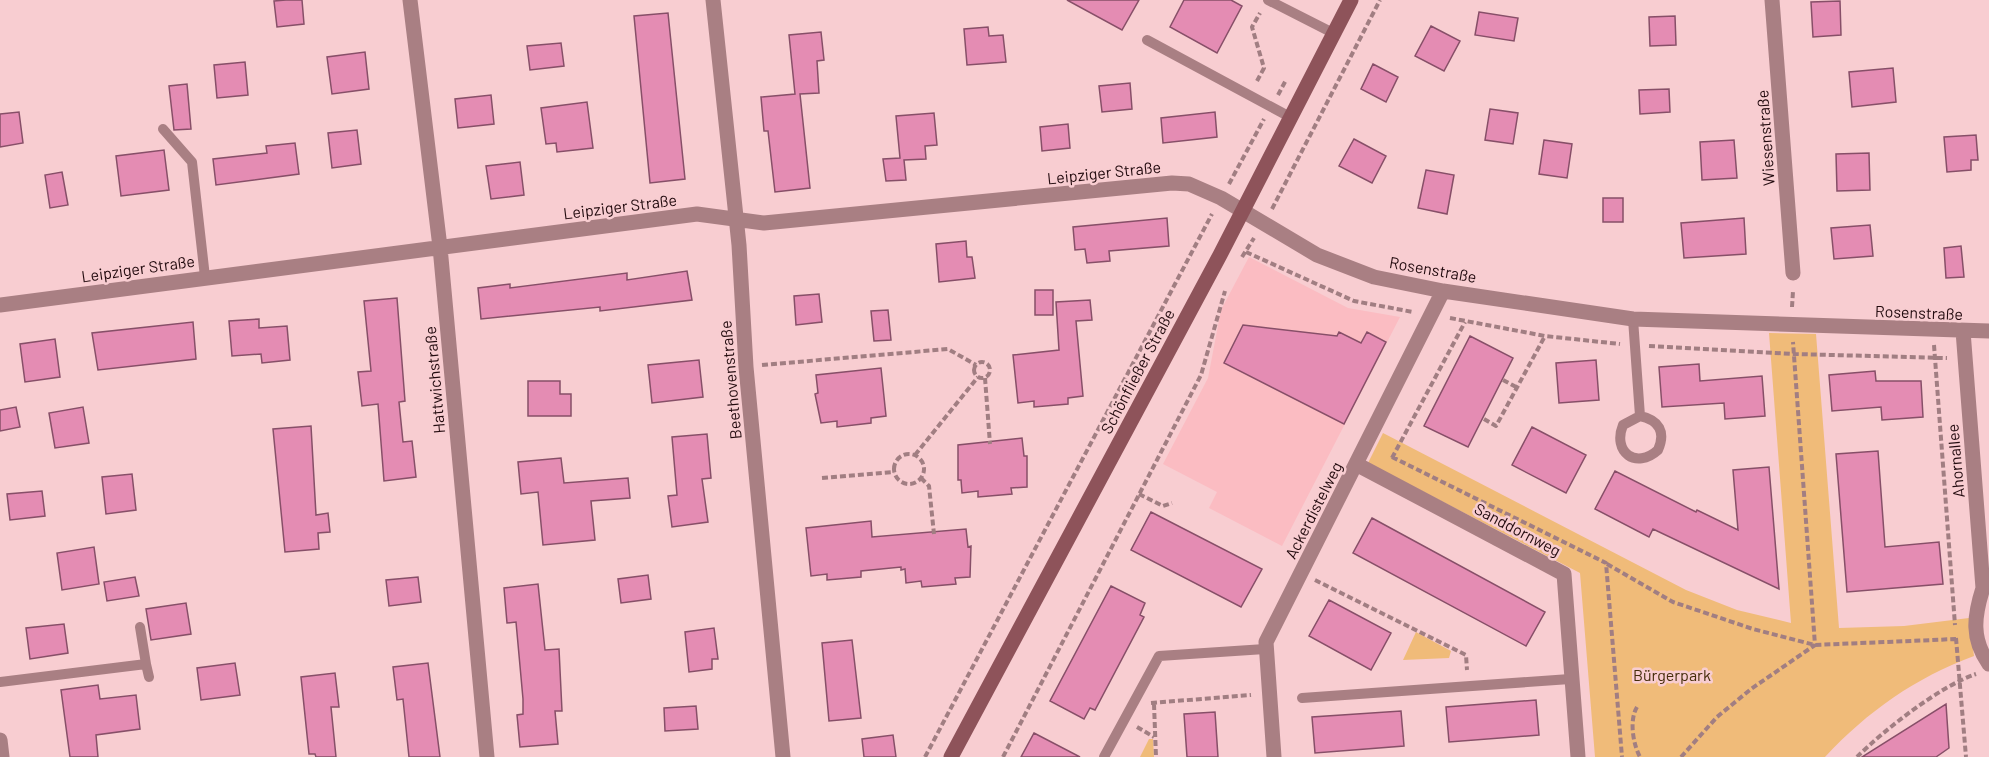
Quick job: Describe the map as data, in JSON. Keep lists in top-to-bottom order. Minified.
{"streets":{"main road":["Schönfließer Straße"],"street":["Wiesenstraße","Leipziger Straße","Rosenstraße","Hattwichstraße","Beethovenstraße","Ahornallee","Ackerdistelweg","Sanddornweg"]},"crossings":[["Leipziger Straße","Rosenstraße"],["Leipziger Straße","Schönfließer Straße"],["Leipziger Straße","Hattwichstraße"],["Leipziger Straße","Beethovenstraße"],["Rosenstraße","Schönfließer Straße"],["Rosenstraße","Ahornallee"],["Rosenstraße","Ackerdistelweg"],["Ackerdistelweg","Sanddornweg"]],"parks":["Bürgerpark"]}
